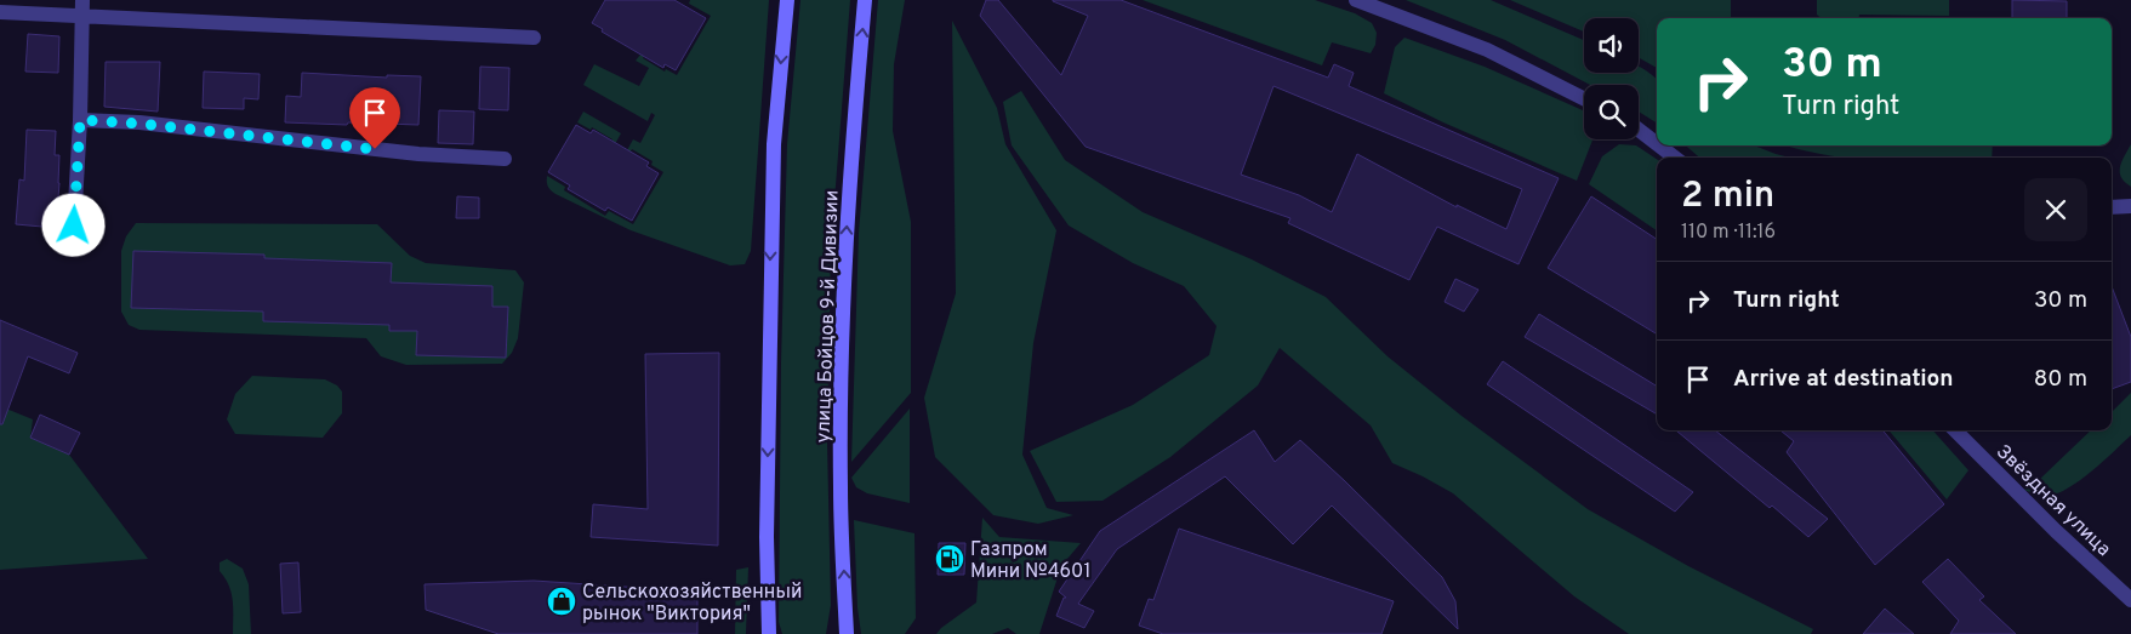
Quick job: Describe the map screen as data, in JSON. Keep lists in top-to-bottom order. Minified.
{"streets":{"main road":["улица Бойцов 9-й Дивизии"],"street":["Звёздная улица"]},"places":{"fuel station":["Газпром Мини №4601"],"shop":["Сельскохозяйственный рынок \"Виктория\""]},"page":{"turn":["30 m","Turn right"],"heading":["2 min","110 m · 11:16"],"list":[{"name":"Turn right","value":"30 m"},{"name":"Arrive at destination","value":"80 m"}]}}
